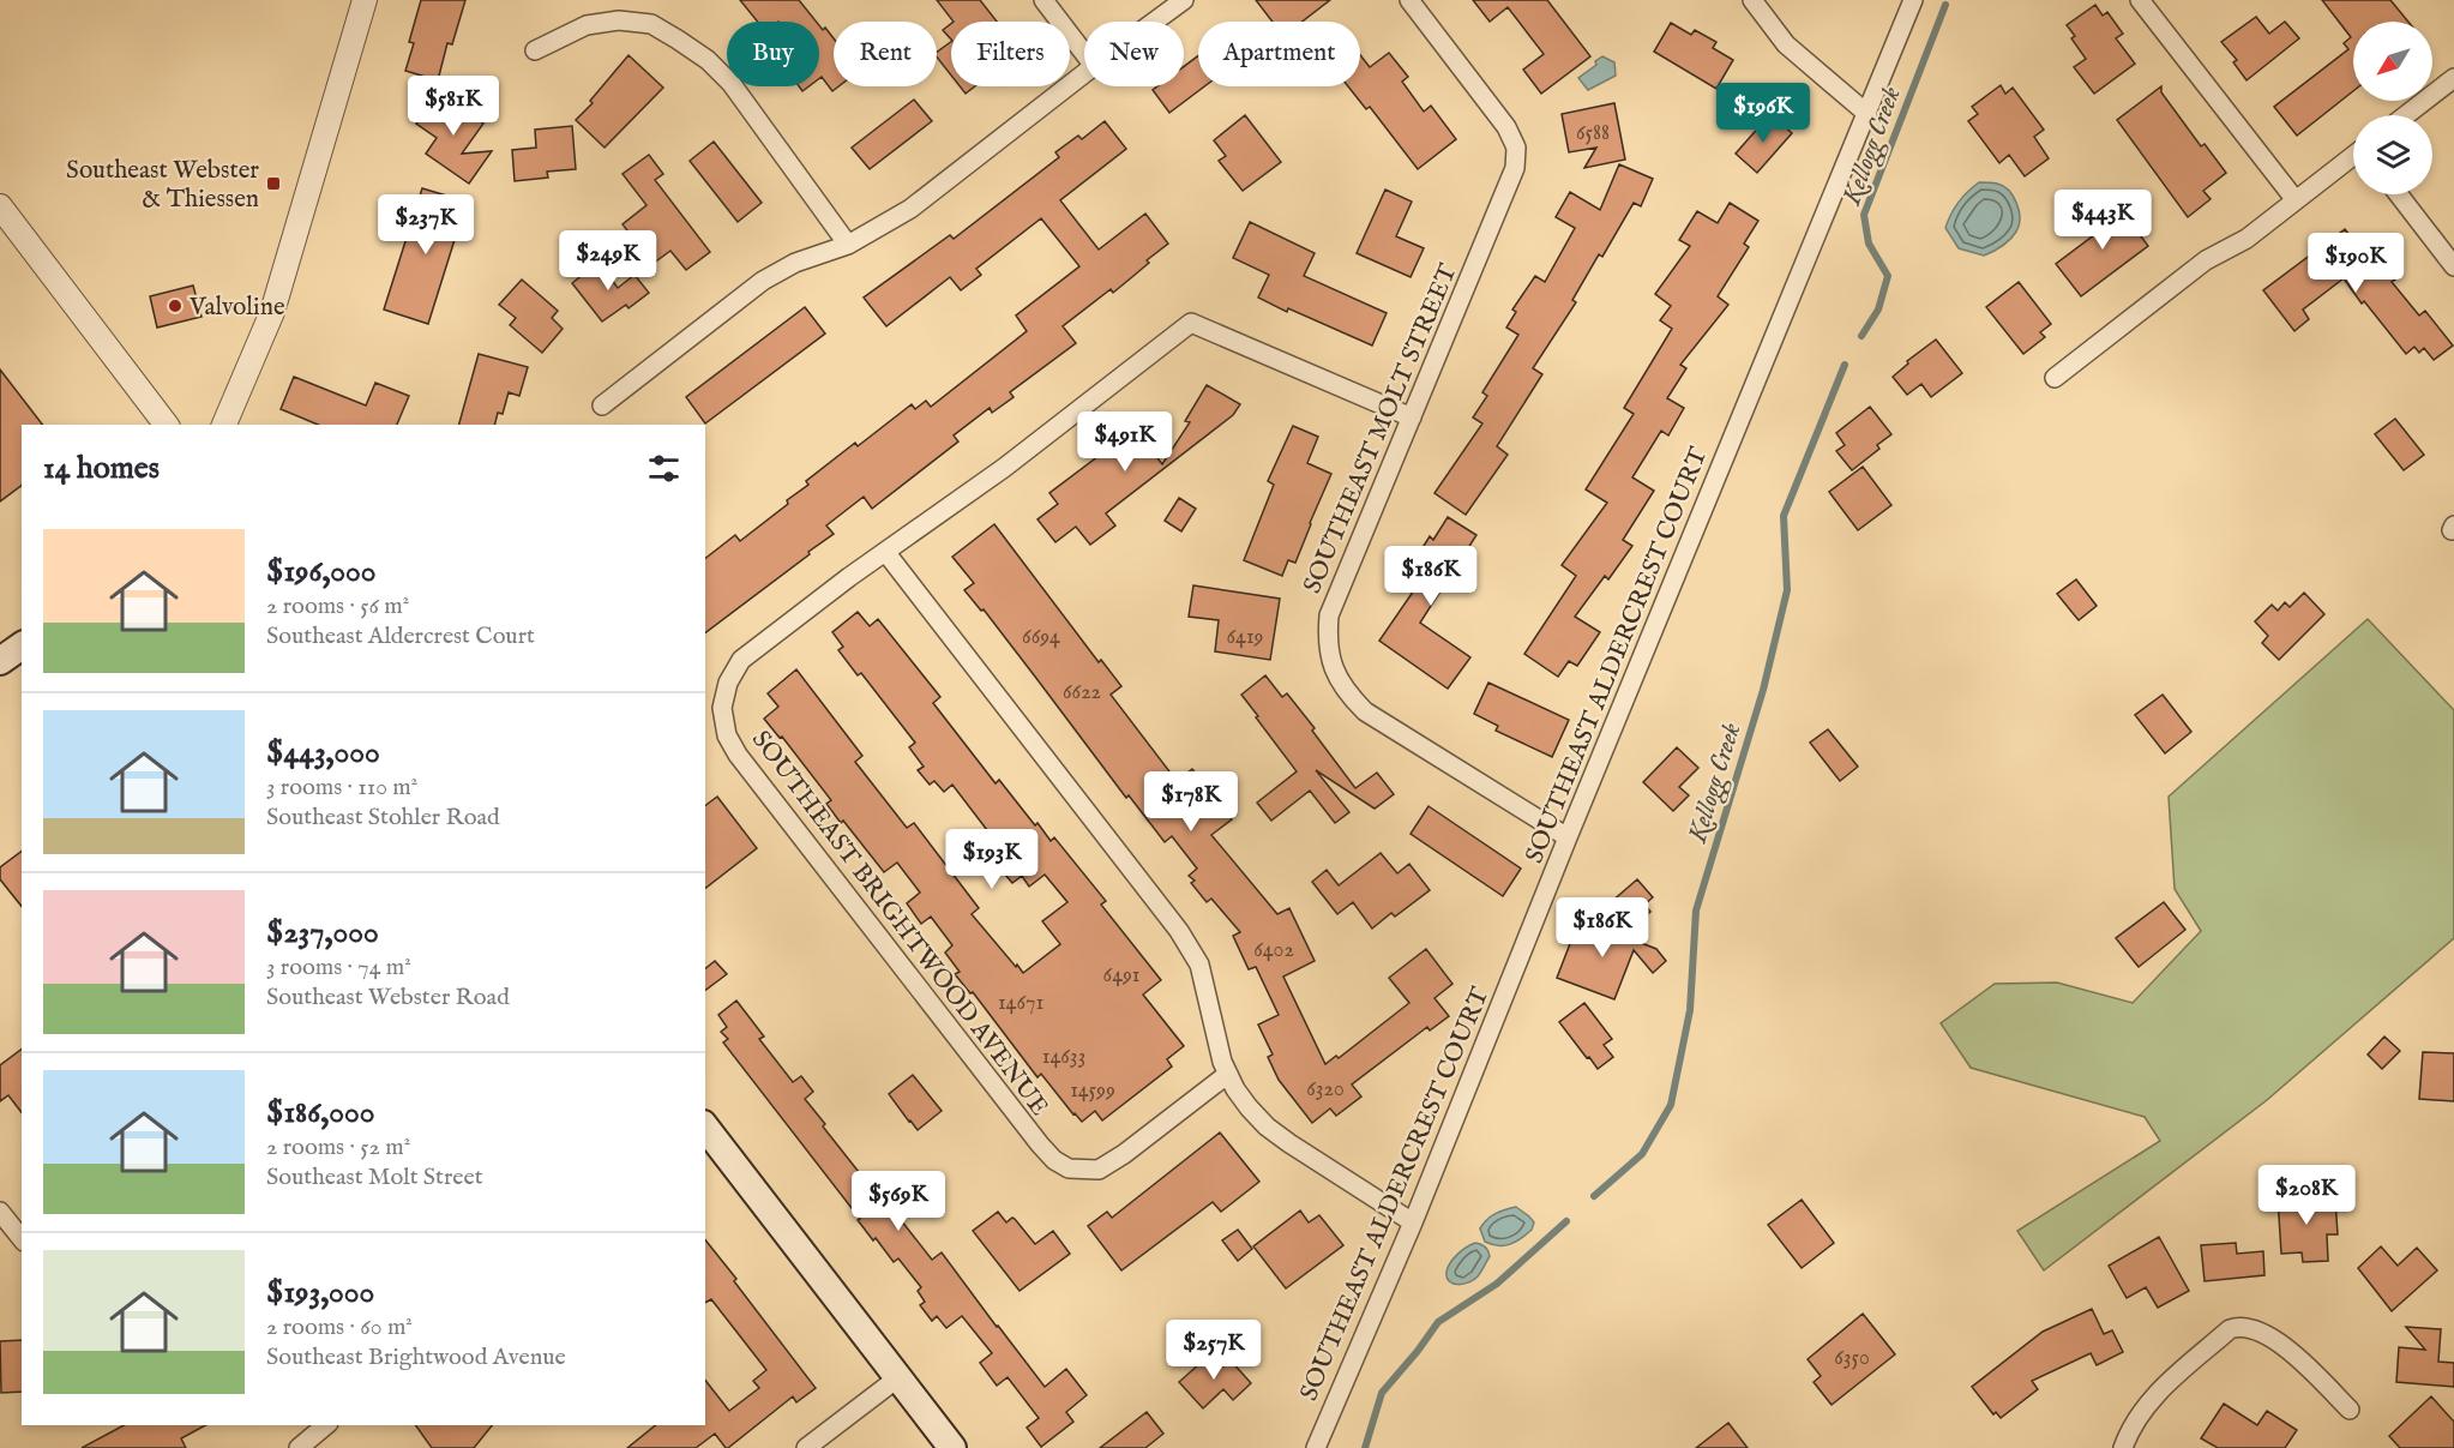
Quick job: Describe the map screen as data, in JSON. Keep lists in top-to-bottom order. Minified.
{"streets":{"street":["SOUTHEAST MOLT STREET","SOUTHEAST ALDERCREST COURT","SOUTHEAST BRIGHTWOOD AVENUE"]},"crossings":[["SOUTHEAST MOLT STREET","SOUTHEAST ALDERCREST COURT"],["SOUTHEAST MOLT STREET","SOUTHEAST BRIGHTWOOD AVENUE"]],"water":["Kellogg Creek"],"places":{"transit":["Southeast Webster & Thiessen"],"other":["Valvoline"]},"house_numbers":["6588","6694","6419","6622","6402","6491","14671","14633","6320","14599","6350"],"north":"bottom left","page":{"chip":["Buy","Rent","Filters","New","Apartment"],"price":["$581K","$196K","$443K","$237K","$249K","$190K","$491K","$186K","$178K","$193K","$186K","$208K","$569K","$257K"],"heading":"14 homes","list":[{"name":"$196,000","note":"2 rooms · 56 m² · Southeast Aldercrest Court"},{"name":"$443,000","note":"3 rooms · 110 m² · Southeast Stohler Road"},{"name":"$237,000","note":"3 rooms · 74 m² · Southeast Webster Road"},{"name":"$186,000","note":"2 rooms · 52 m² · Southeast Molt Street"},{"name":"$193,000","note":"2 rooms · 60 m² · Southeast Brightwood Avenue"}]}}
